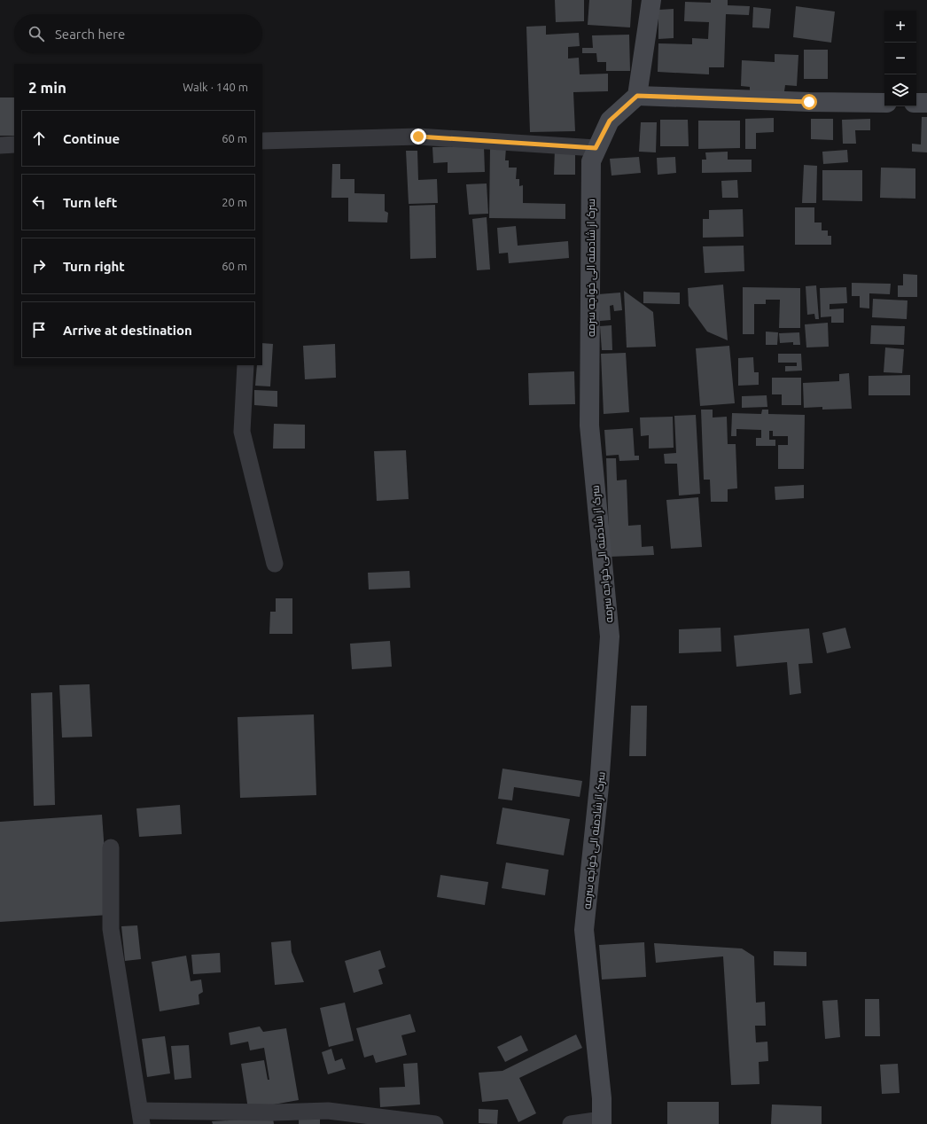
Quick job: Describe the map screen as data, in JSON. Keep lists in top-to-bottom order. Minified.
{"streets":{"street":["سرک از شادمنه الی خواجه سرمه"]},"page":{"map_buttons":["+","−"],"search":"Search here","heading":["2 min","Walk · 140 m"],"list":[["Continue","60 m"],["Turn left","20 m"],["Turn right","60 m"],"Arrive at destination"]}}
